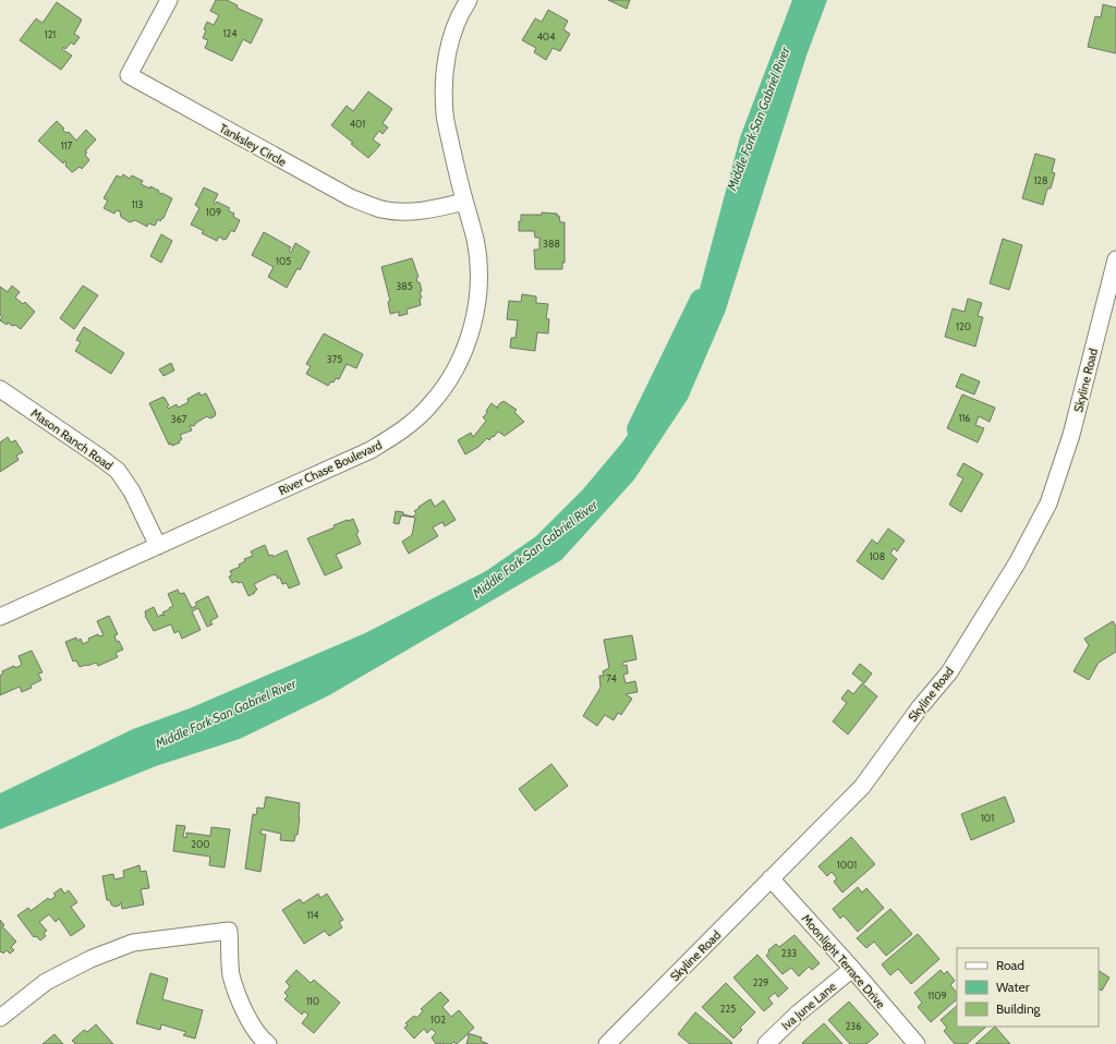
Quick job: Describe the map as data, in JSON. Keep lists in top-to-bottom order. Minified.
{"streets":{"street":["Tanksley Circle","Skyline Road","Mason Ranch Road","River Chase Boulevard","Moonlight Terrace Drive","Iva June Lane"]},"crossings":[["Tanksley Circle","River Chase Boulevard"],["Skyline Road","Moonlight Terrace Drive"],["Mason Ranch Road","River Chase Boulevard"],["Moonlight Terrace Drive","Iva June Lane"]],"water":["Middle Fork San Gabriel River"],"house_numbers":["124","121","404","401","117","128","113","109","388","105","385","120","375","116","367","108","74","101","200","1001","114","233","229","1109","110","225","102","236"],"legend":["Road","Water","Building"]}
